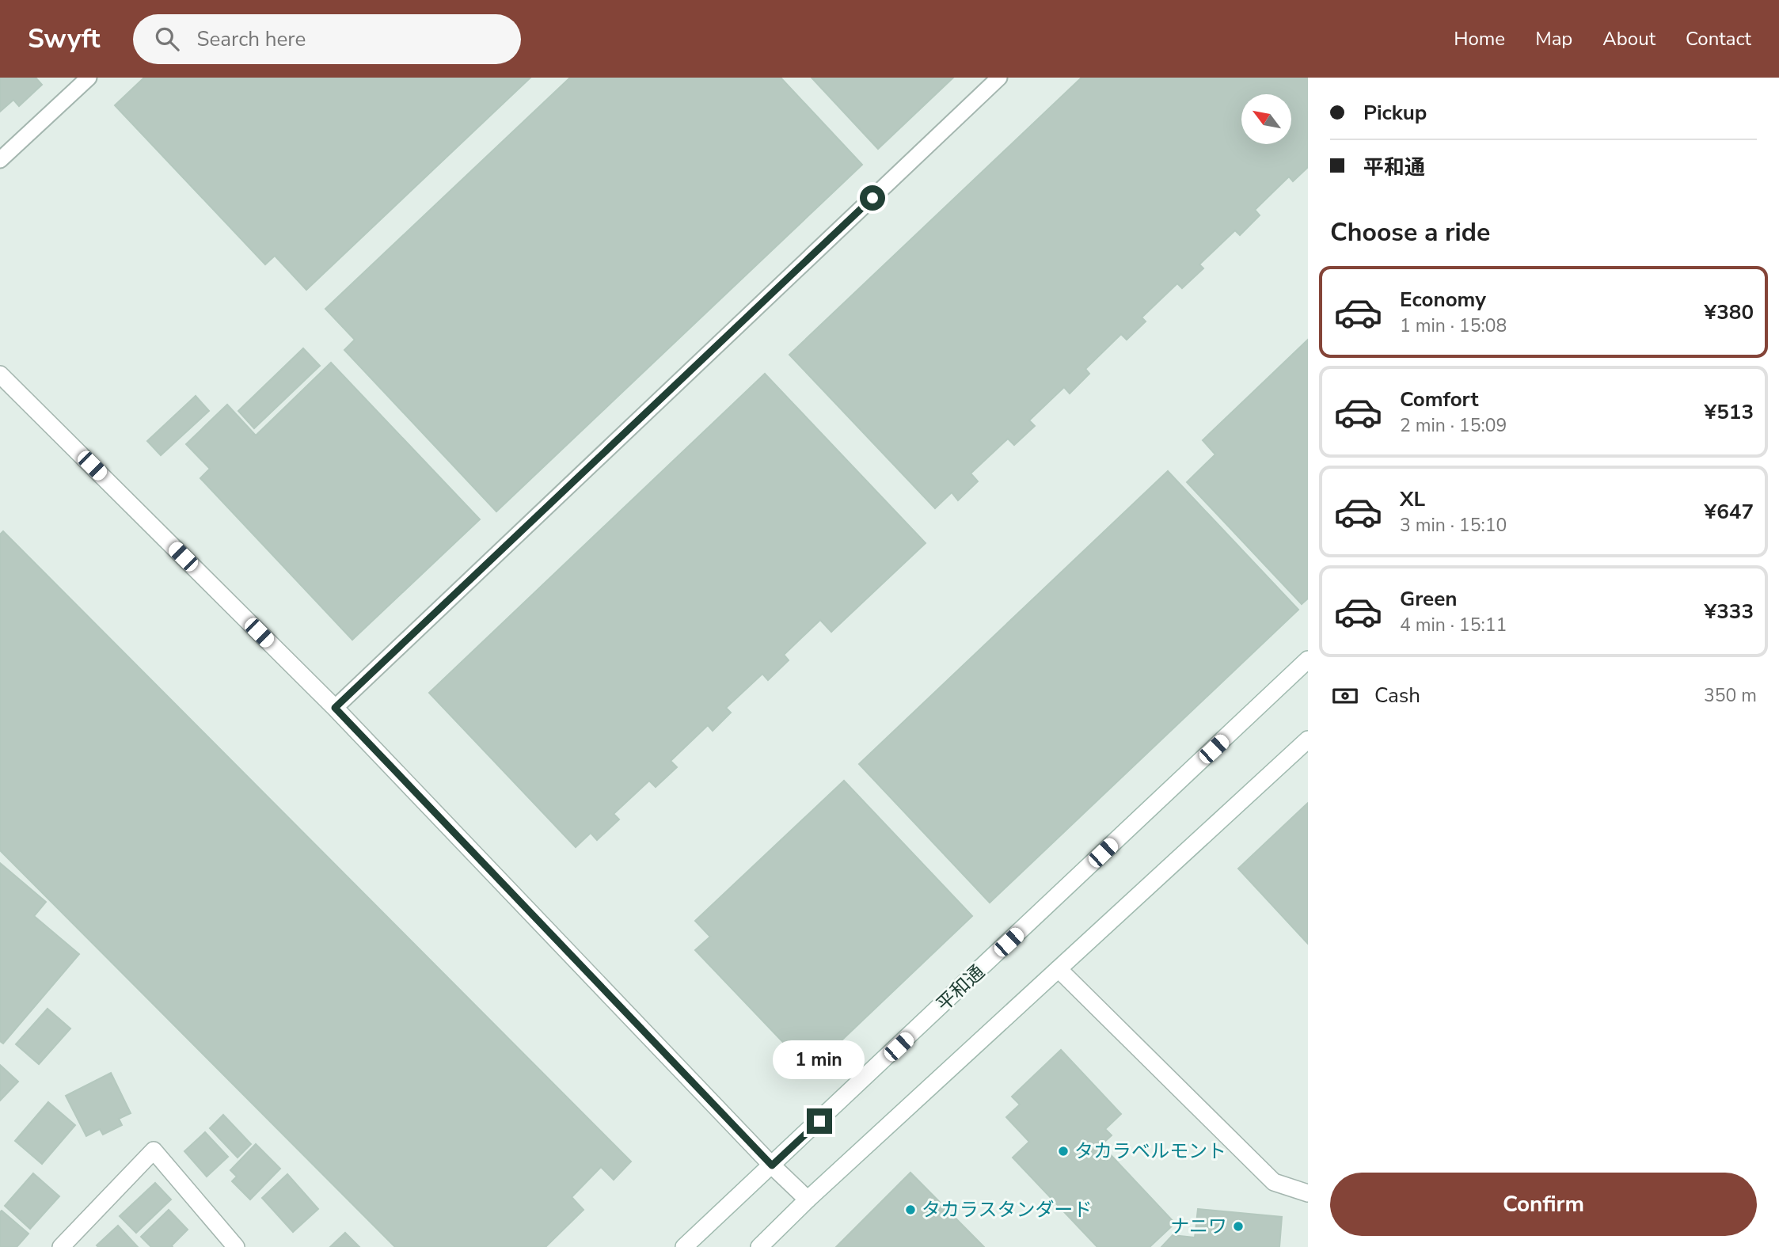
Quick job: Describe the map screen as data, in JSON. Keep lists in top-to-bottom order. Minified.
{"streets":{"street":["平和通"]},"places":["タカラベルモント","タカラスタンダード","ナニワ"],"north":"top left","page":{"header":"Swyft","search":"Search here","nav":["Home","Map","About","Contact"],"banner":["Pickup","平和通"],"heading":"Choose a ride","list":[{"name":"Economy","note":"1 min · 15:08","value":"¥380"},{"name":"Comfort","note":"2 min · 15:09","value":"¥513"},{"name":"XL","note":"3 min · 15:10","value":"¥647"},{"name":"Green","note":"4 min · 15:11","value":"¥333"}],"pay":["Cash","350 m"],"bubble":"1 min","buttons":"Confirm"}}
